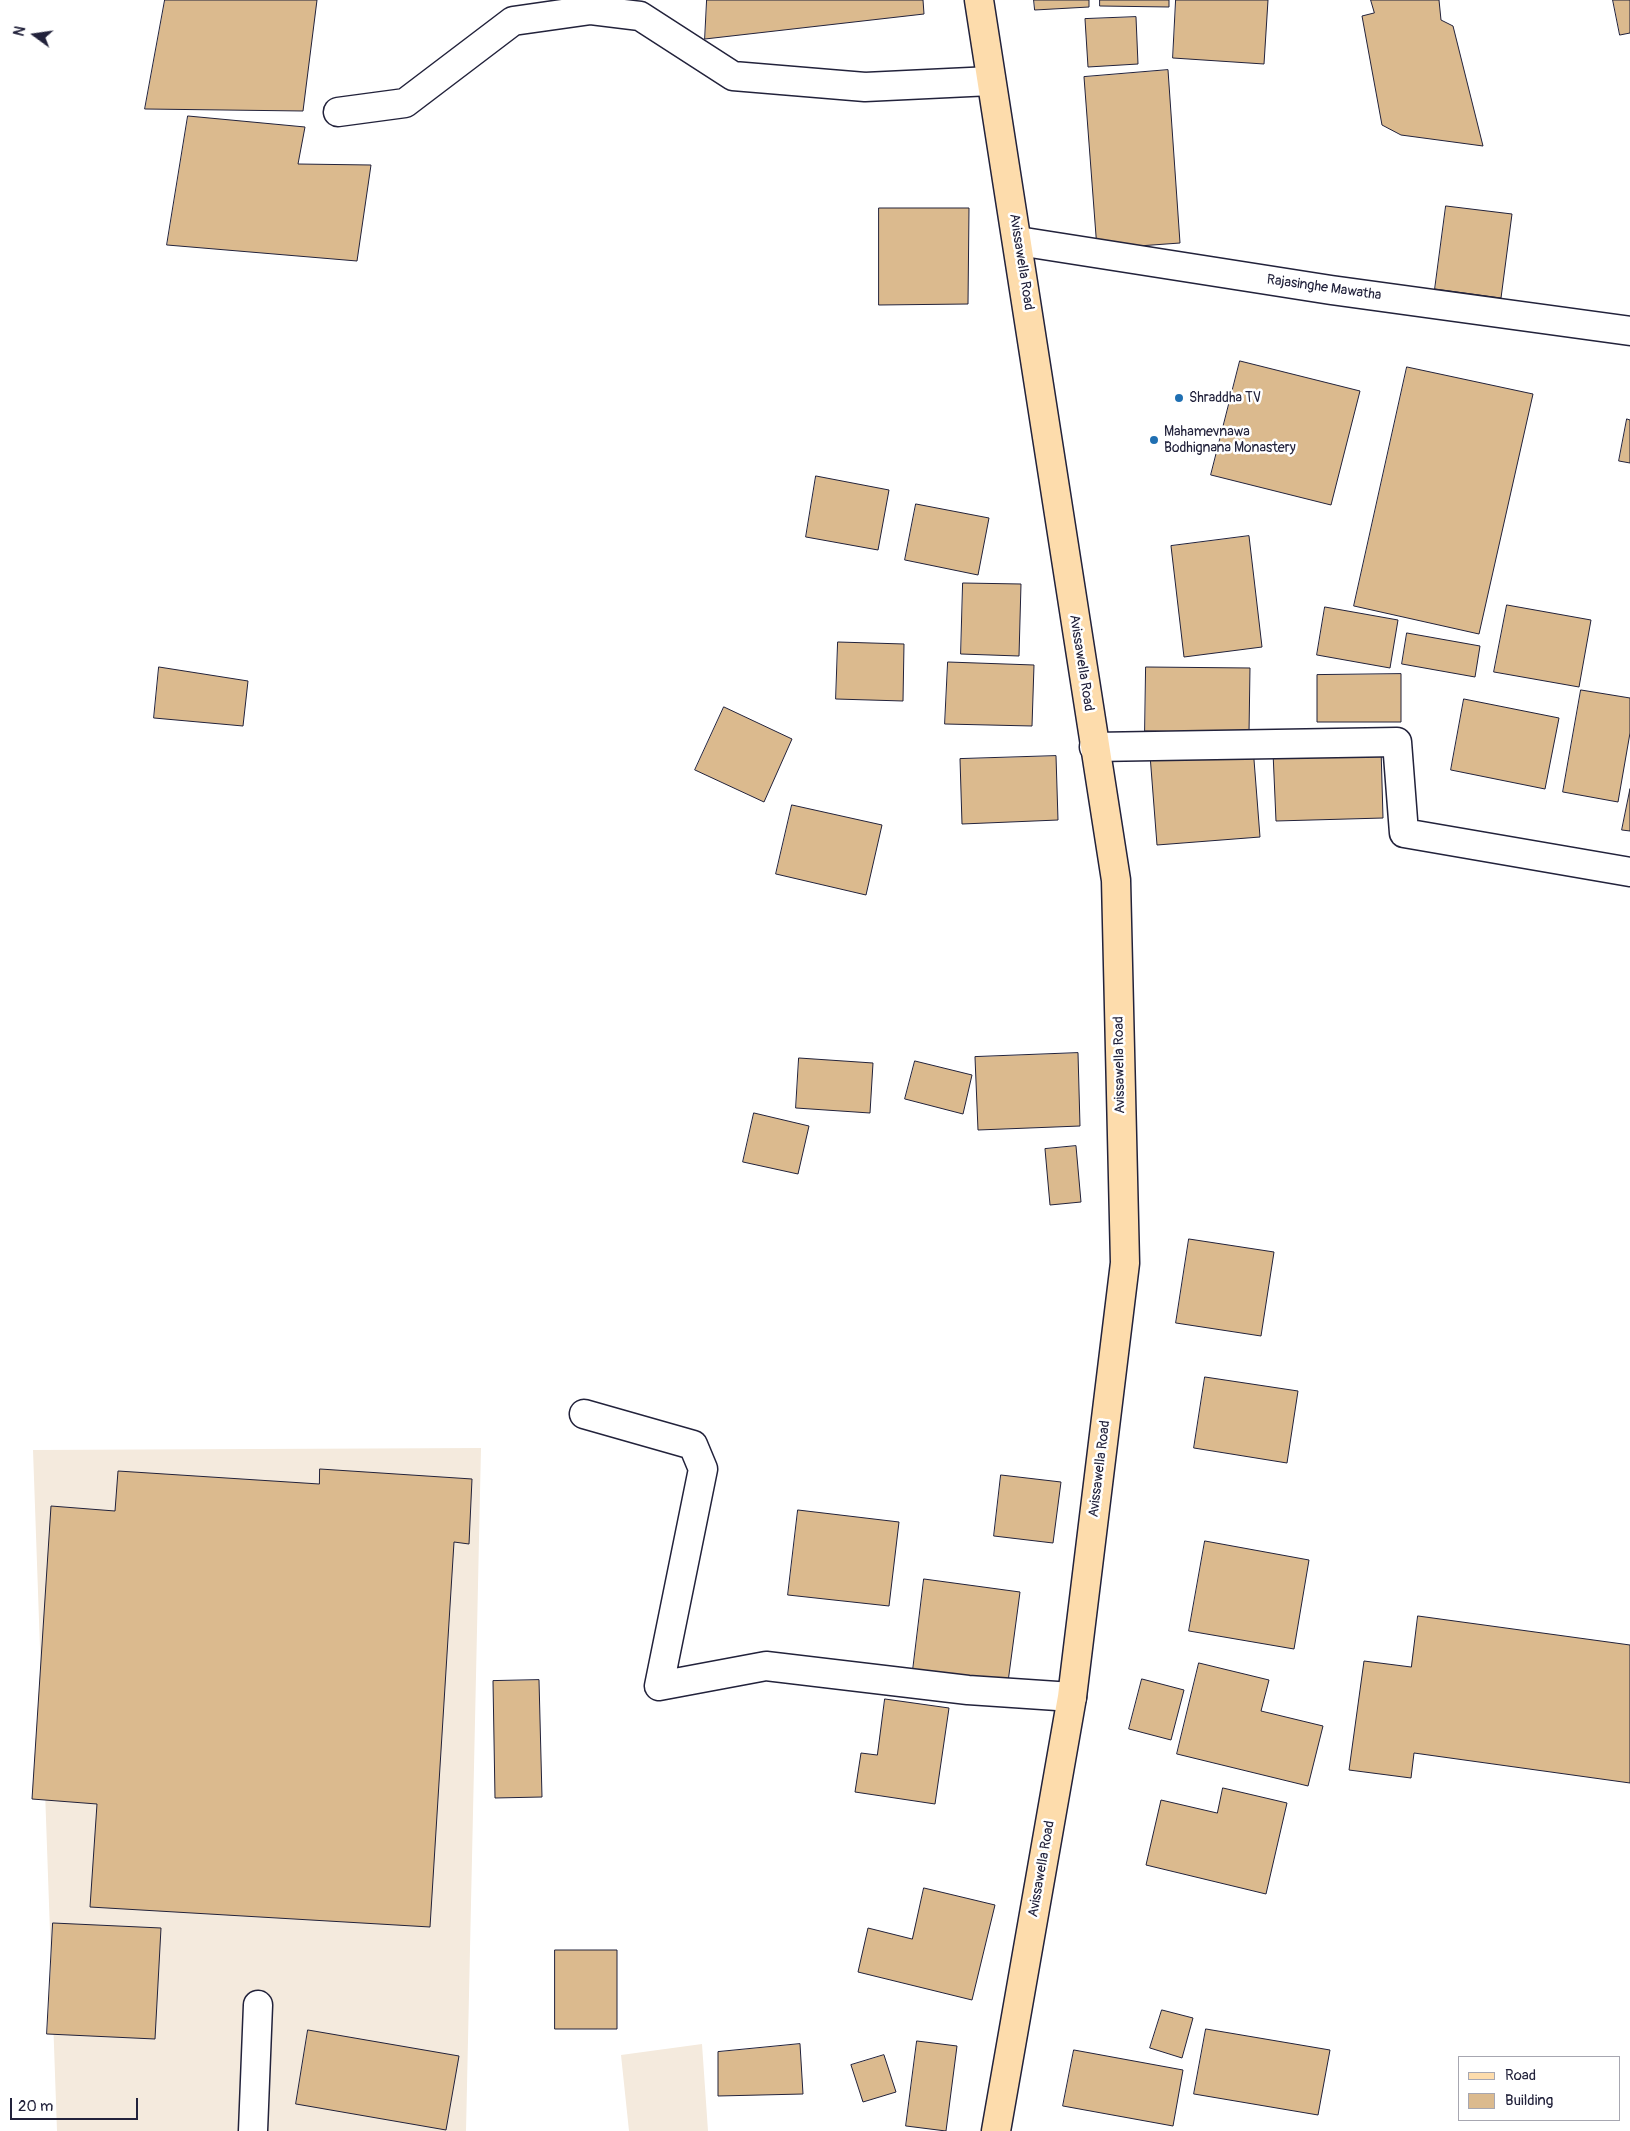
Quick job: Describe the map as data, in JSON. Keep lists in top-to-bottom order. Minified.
{"streets":{"main road":["Avissawella Road"],"street":["Rajasinghe Mawatha"]},"crossings":[["Avissawella Road","Rajasinghe Mawatha"]],"places":["Shraddha TV","Mahamevnawa Bodhignana Monastery"],"legend":["Road","Building"],"scale_bar":"20 m","north":"left"}
